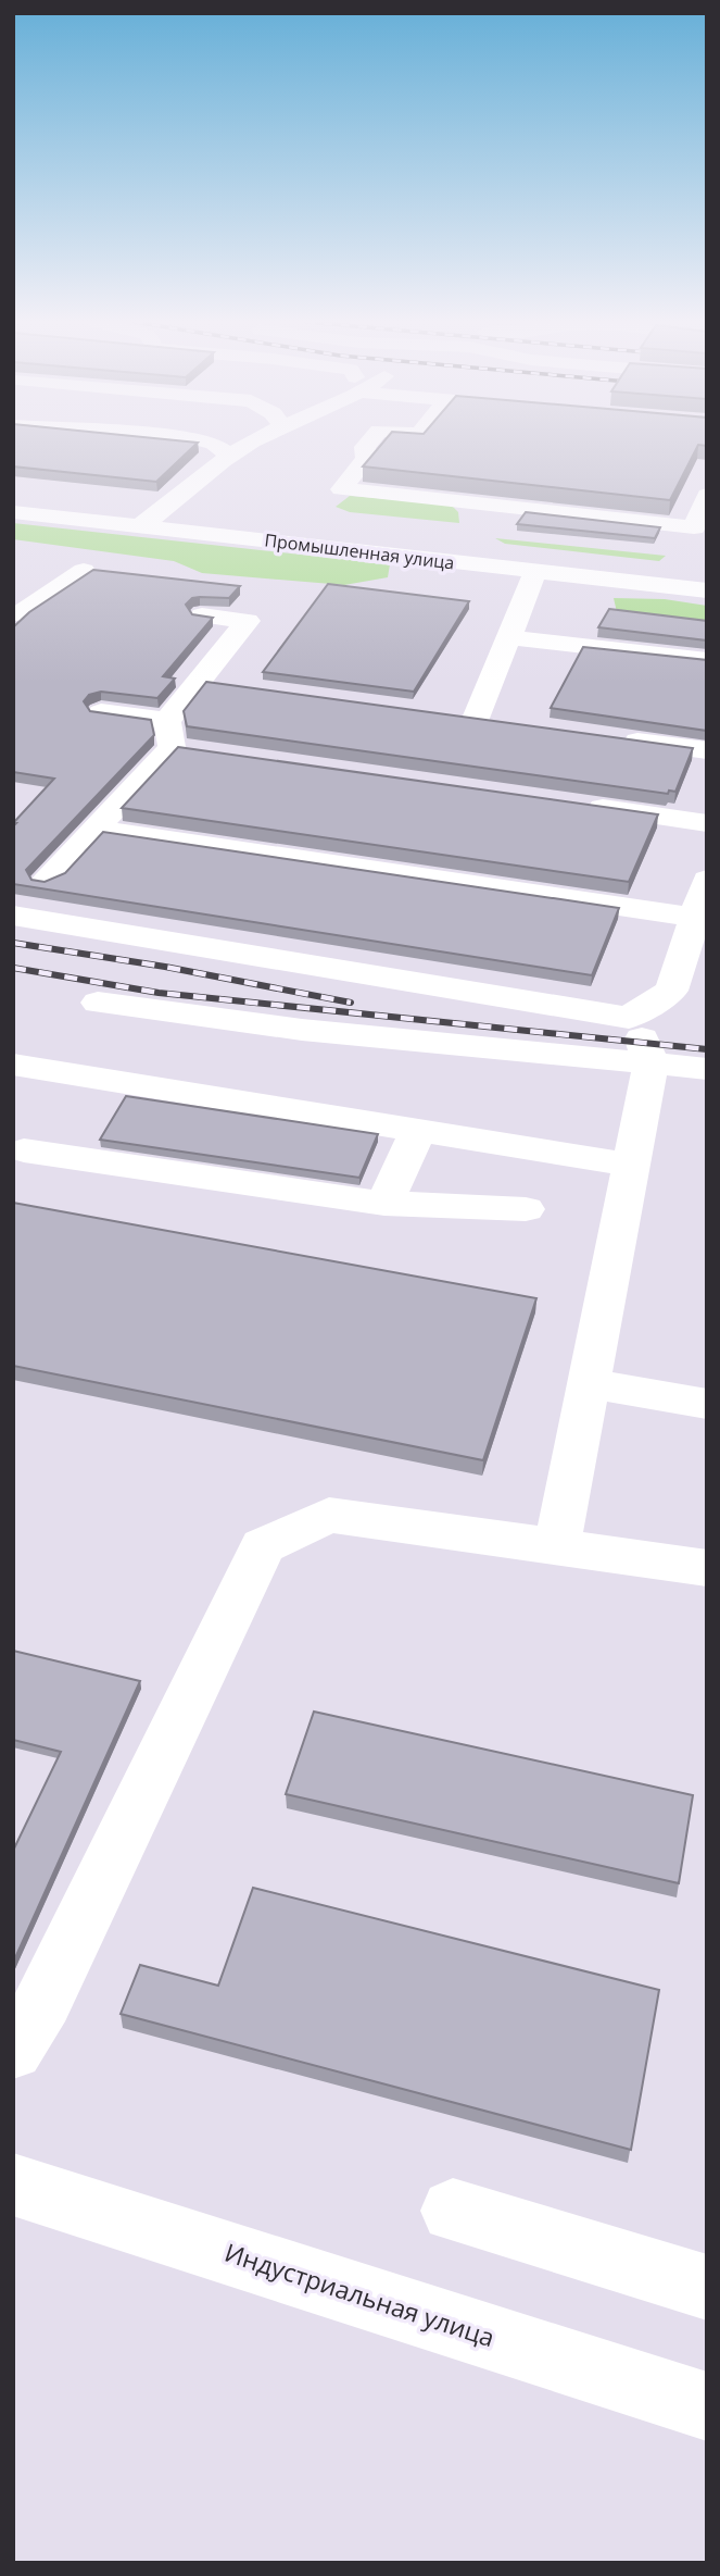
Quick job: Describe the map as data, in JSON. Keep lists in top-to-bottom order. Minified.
{"streets":{"street":["Промышленная улица","Индустриальная улица"]}}
